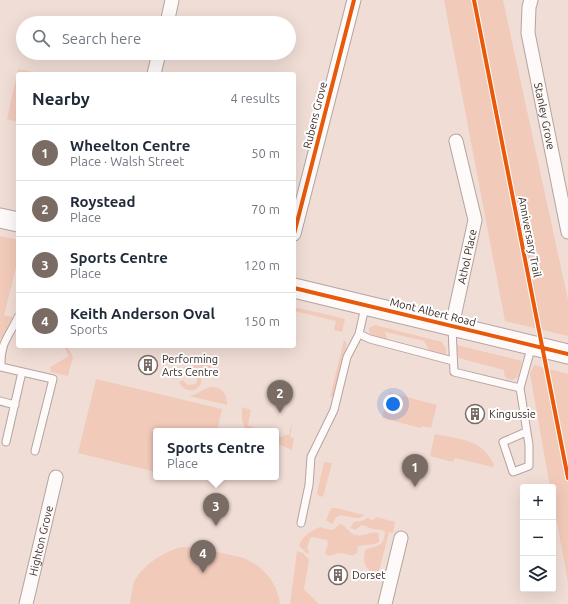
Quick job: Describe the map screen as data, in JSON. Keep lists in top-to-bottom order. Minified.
{"streets":{"main road":["Mont Albert Road"],"street":["Rubens Grove","Stanley Grove","Athol Place","Highton Grove"],"cycle path":["Anniversary Trail"]},"crossings":[["Athol Place","Mont Albert Road"]],"places":{"building":["Performing Arts Centre","Kingussie","Dorset"]},"page":{"search":"Search here","heading":["Nearby","4 results"],"list":[{"mark":"1","name":"Wheelton Centre","note":"Place · Walsh Street","value":"50 m"},{"mark":"2","name":"Roystead","note":"Place","value":"70 m"},{"mark":"3","name":"Sports Centre","note":"Place","value":"120 m"},{"mark":"4","name":"Keith Anderson Oval","note":"Sports","value":"150 m"}],"pins":["2","1","3","4"],"popup":["Sports Centre","Place"],"map_buttons":["+","−"]}}
